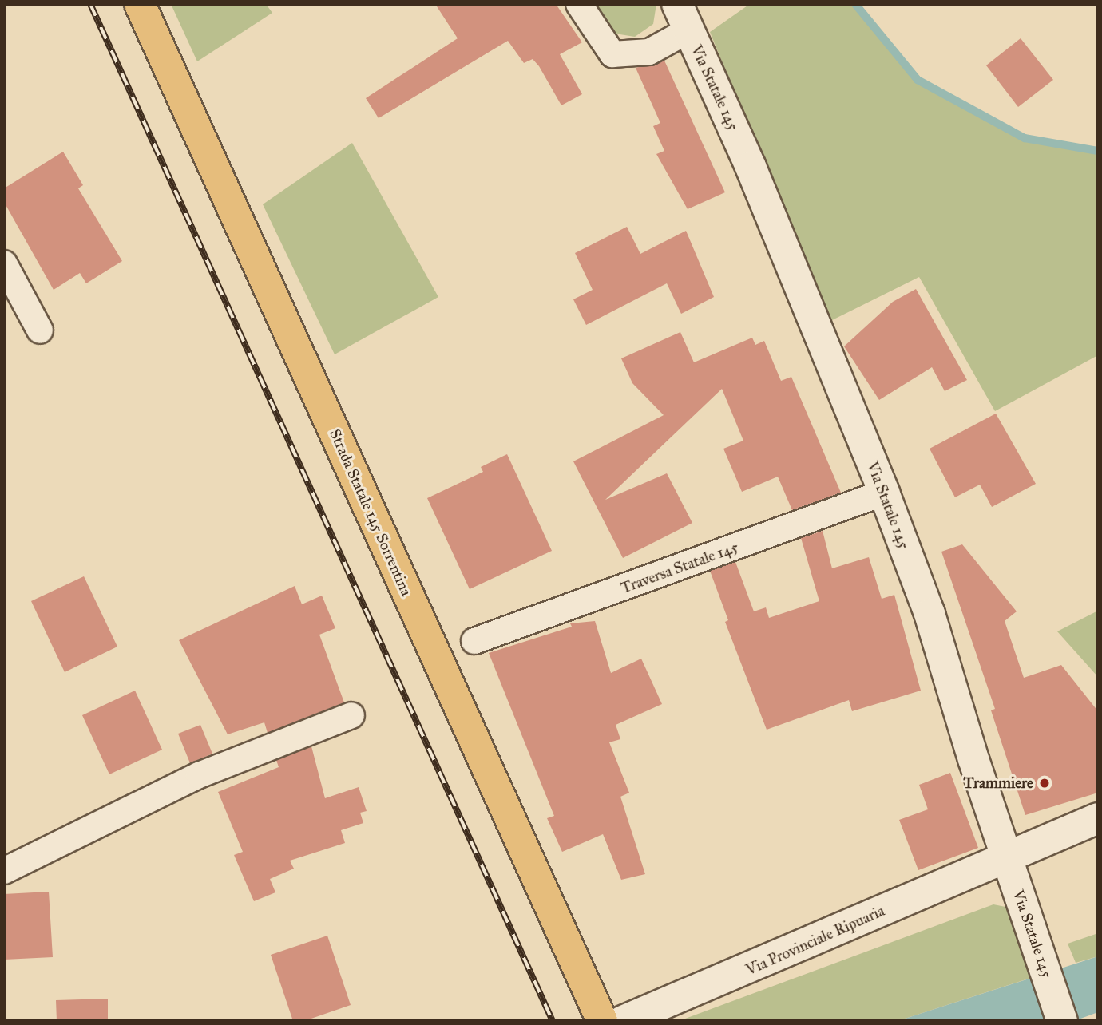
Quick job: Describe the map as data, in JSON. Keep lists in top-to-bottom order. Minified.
{"streets":{"highway":["Strada Statale 145 Sorrentina"],"main road":["Via Statale 145","Via Provinciale Ripuaria"],"street":["Traversa Statale 145"]},"crossings":[["Via Statale 145","Traversa Statale 145"],["Via Statale 145","Via Provinciale Ripuaria"],["Strada Statale 145 Sorrentina","Via Provinciale Ripuaria"]],"places":["Trammiere"]}
